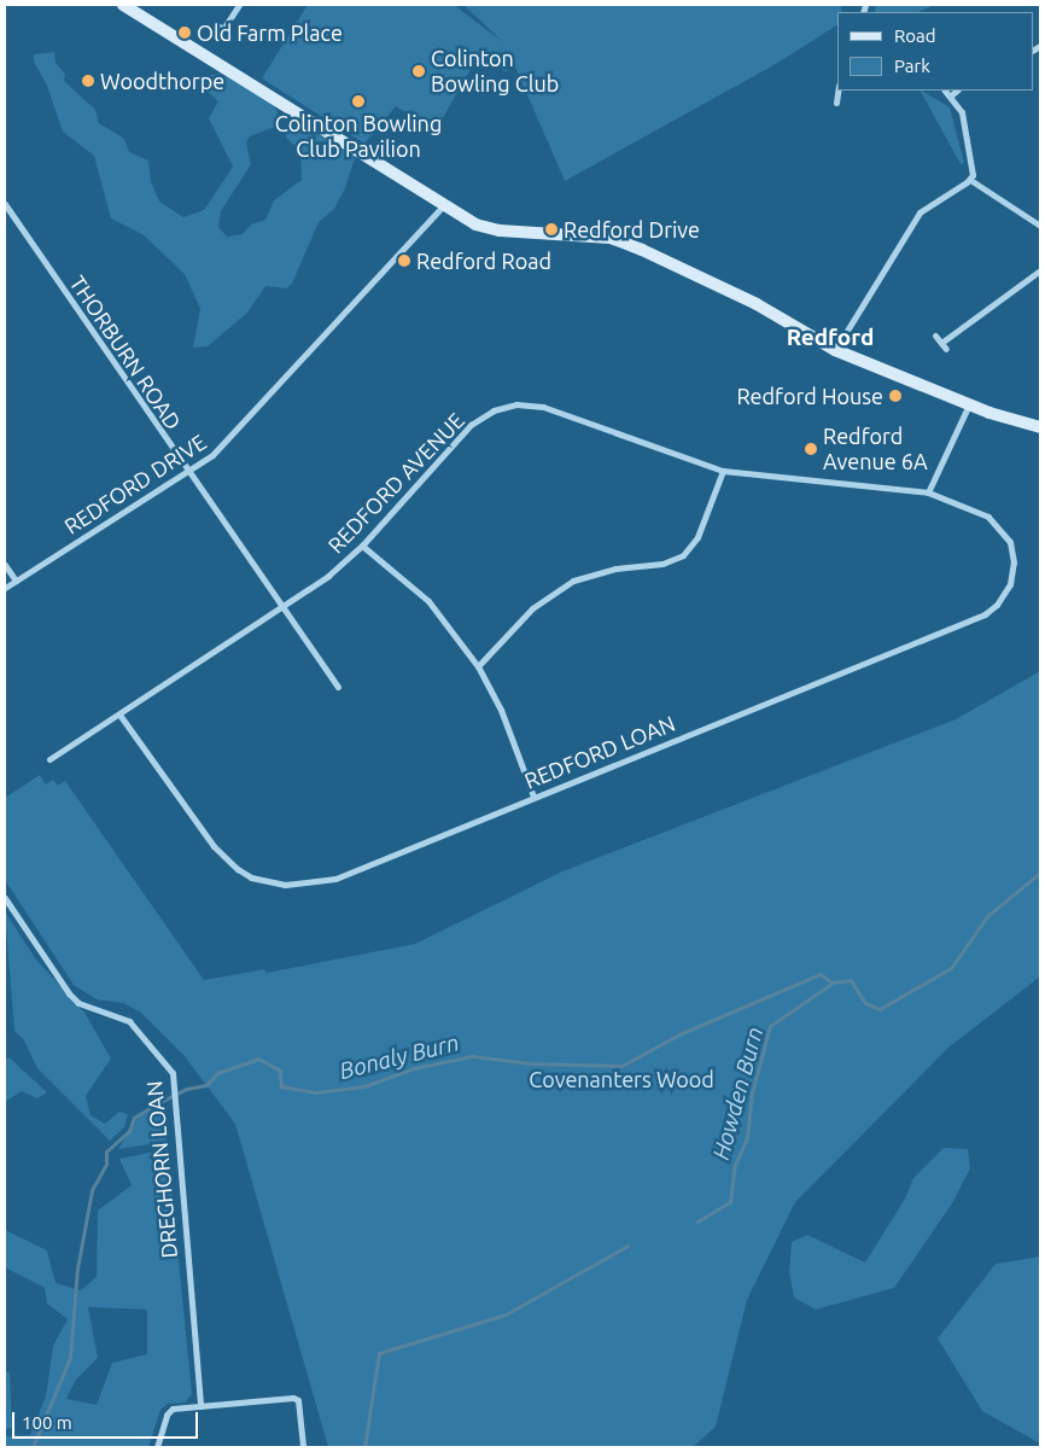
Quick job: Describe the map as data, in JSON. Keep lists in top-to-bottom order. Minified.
{"streets":{"street":["THORBURN ROAD","REDFORD AVENUE","REDFORD DRIVE","REDFORD LOAN","DREGHORN LOAN"]},"crossings":[["THORBURN ROAD","REDFORD AVENUE"],["THORBURN ROAD","REDFORD DRIVE"],["REDFORD AVENUE","REDFORD LOAN"]],"districts":["Redford"],"water":["Bonaly Burn","Howden Burn"],"parks":["Covenanters Wood"],"places":["Old Farm Place","Colinton Bowling Club","Woodthorpe","Colinton Bowling Club Pavilion","Redford Drive","Redford Road","Redford House","Redford Avenue 6A"],"legend":["Road","Park"],"scale_bar":"100 m"}
